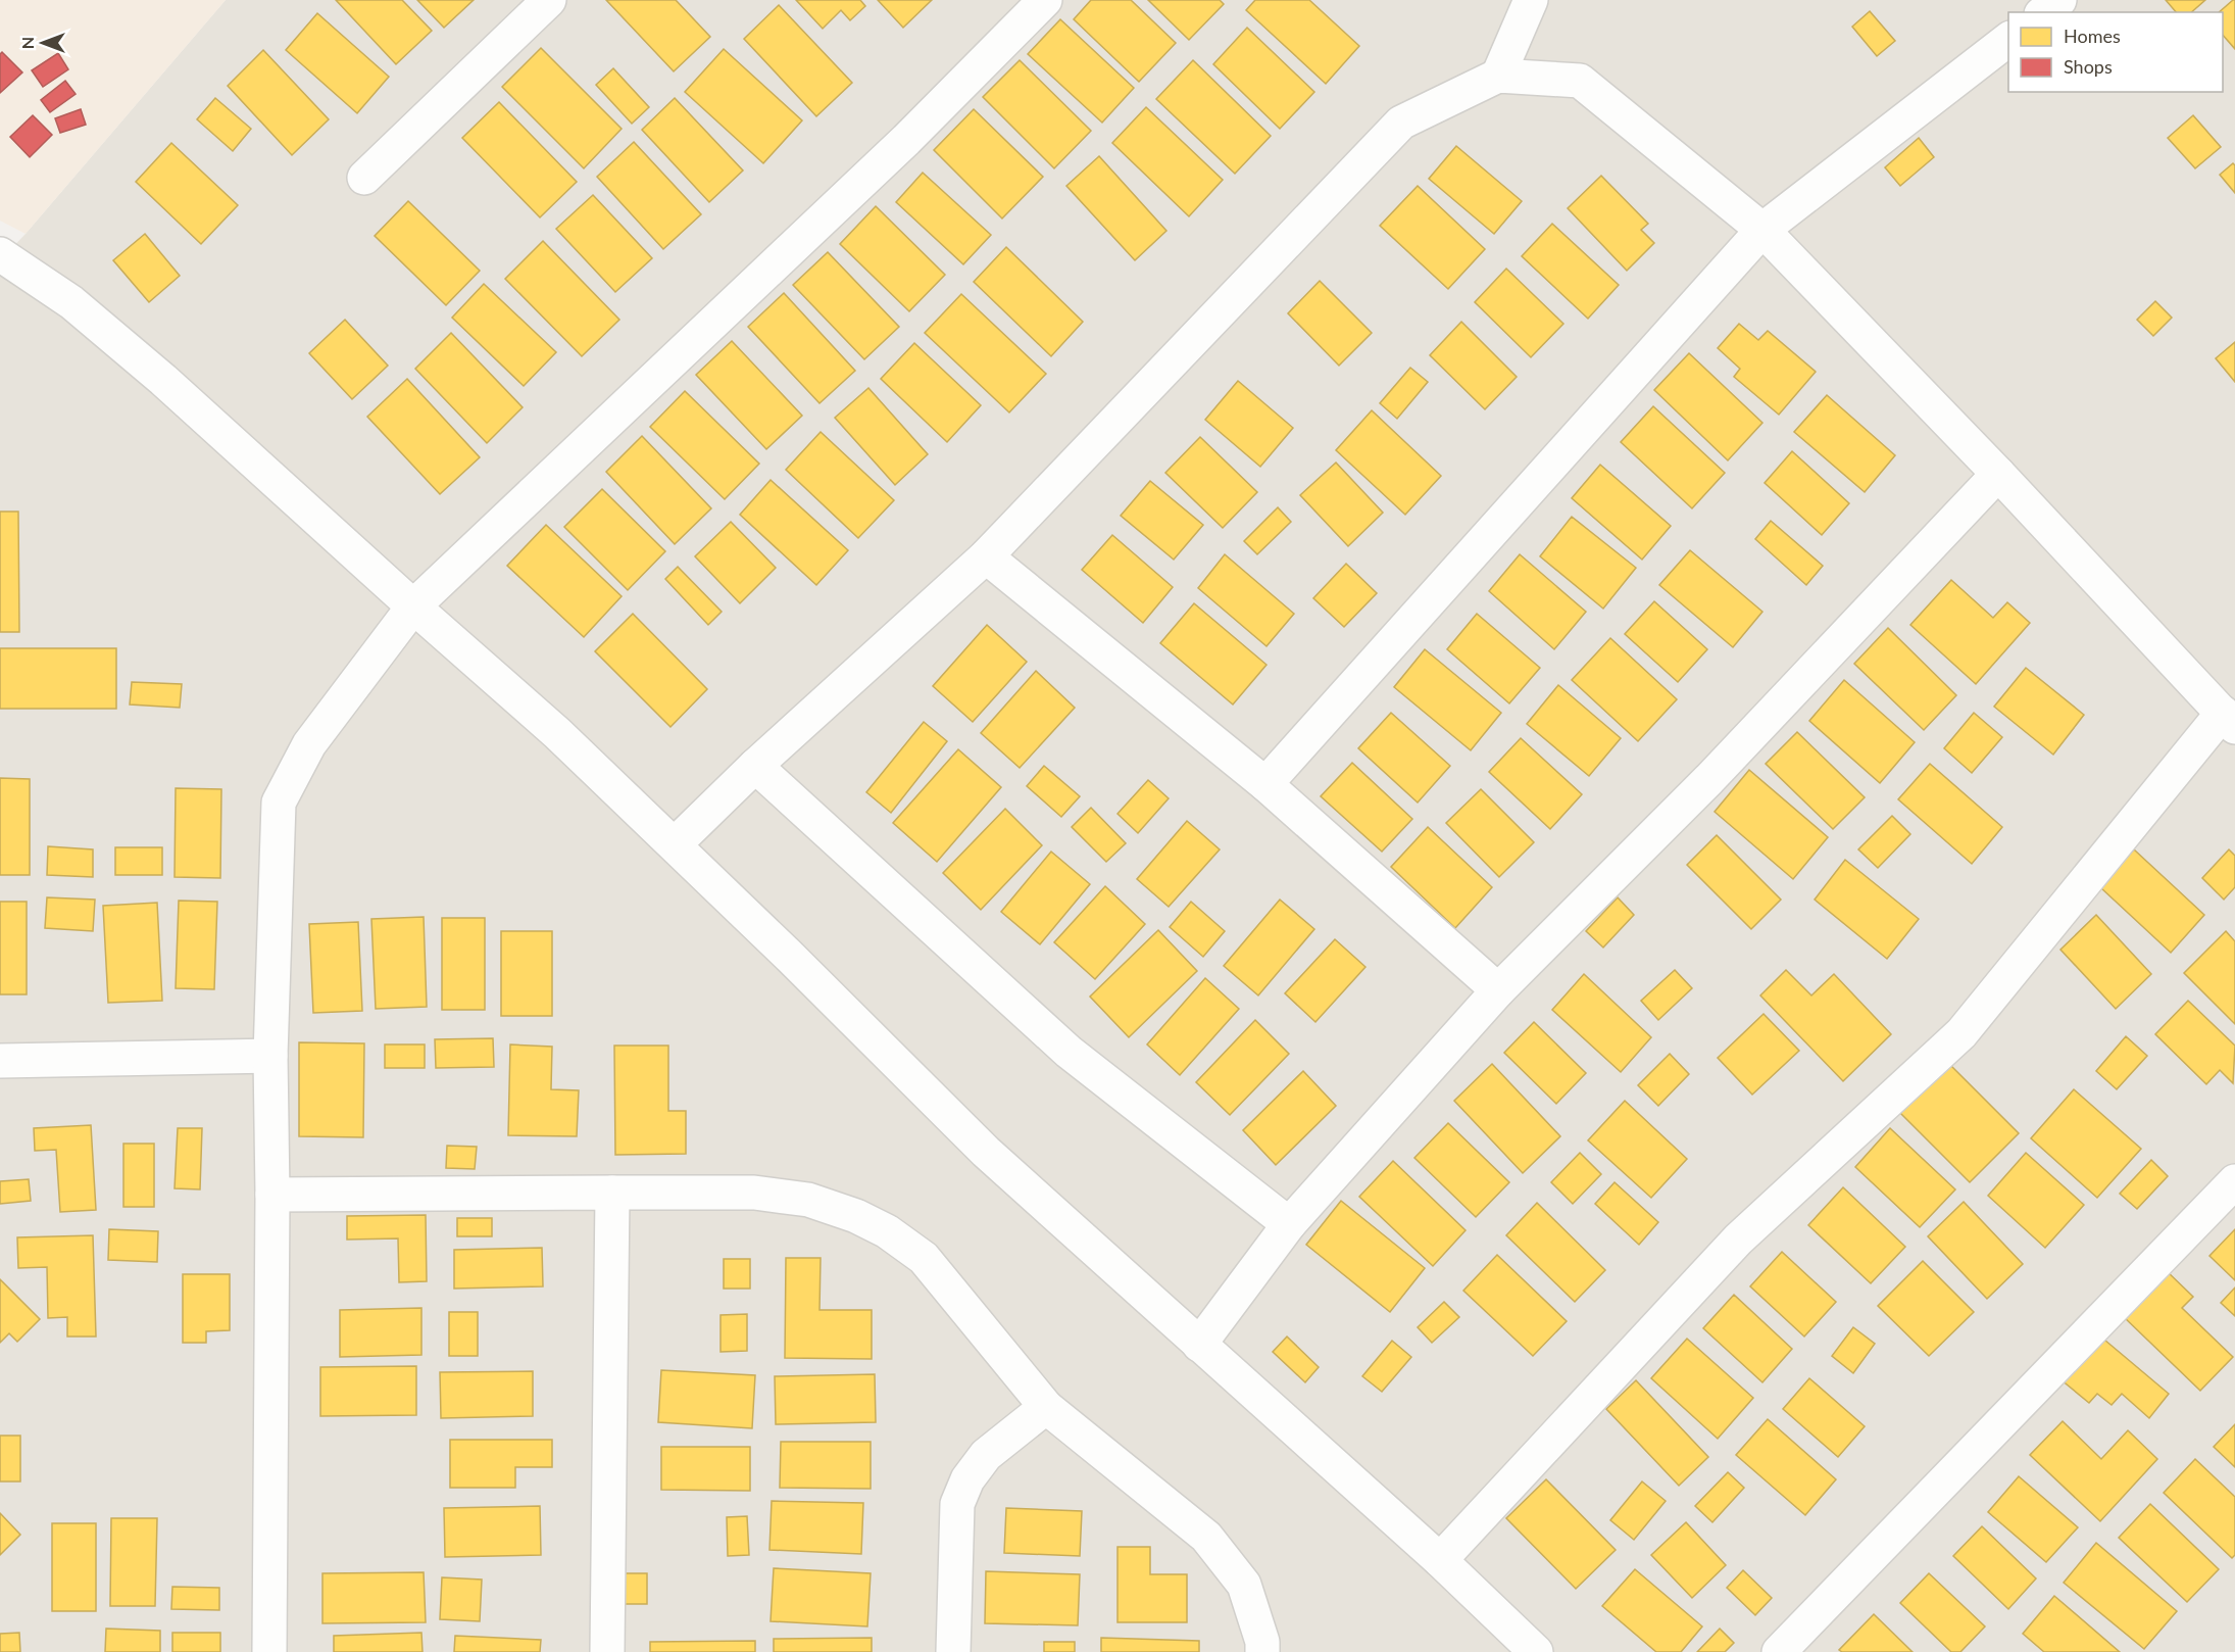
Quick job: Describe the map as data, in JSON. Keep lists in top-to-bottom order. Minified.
{"legend":["Homes","Shops"],"north":"left"}
